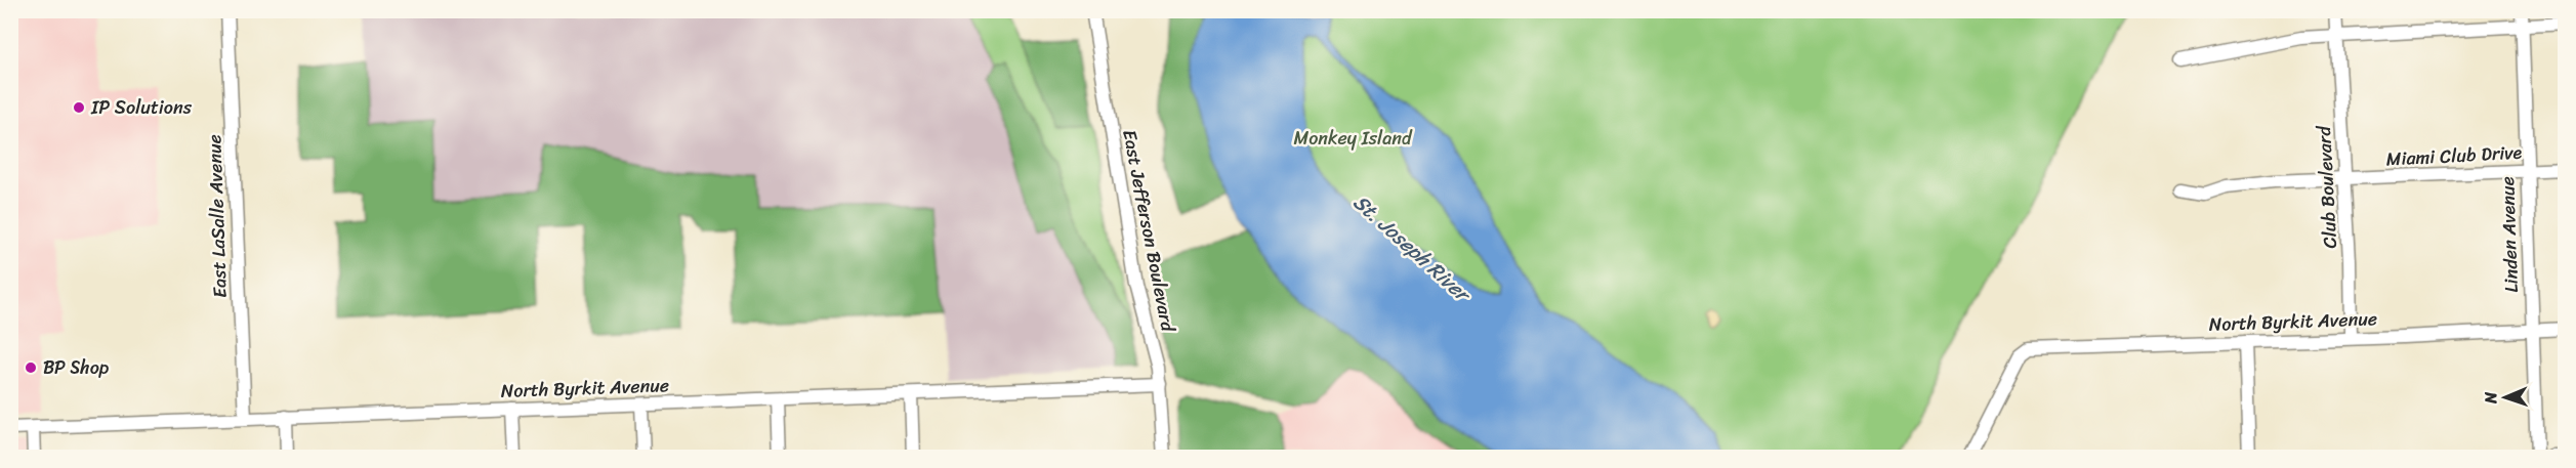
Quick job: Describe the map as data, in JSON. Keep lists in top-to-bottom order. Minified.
{"streets":{"street":["Miami Club Drive","Club Boulevard","East LaSalle Avenue","East Jefferson Boulevard","Linden Avenue","North Byrkit Avenue"]},"crossings":[["Miami Club Drive","Club Boulevard"],["Miami Club Drive","Linden Avenue"],["Club Boulevard","North Byrkit Avenue"],["East LaSalle Avenue","North Byrkit Avenue"],["East Jefferson Boulevard","North Byrkit Avenue"],["Linden Avenue","North Byrkit Avenue"]],"water":["St. Joseph River"],"parks":["Monkey Island"],"places":["IP Solutions","BP Shop"],"north":"left"}
